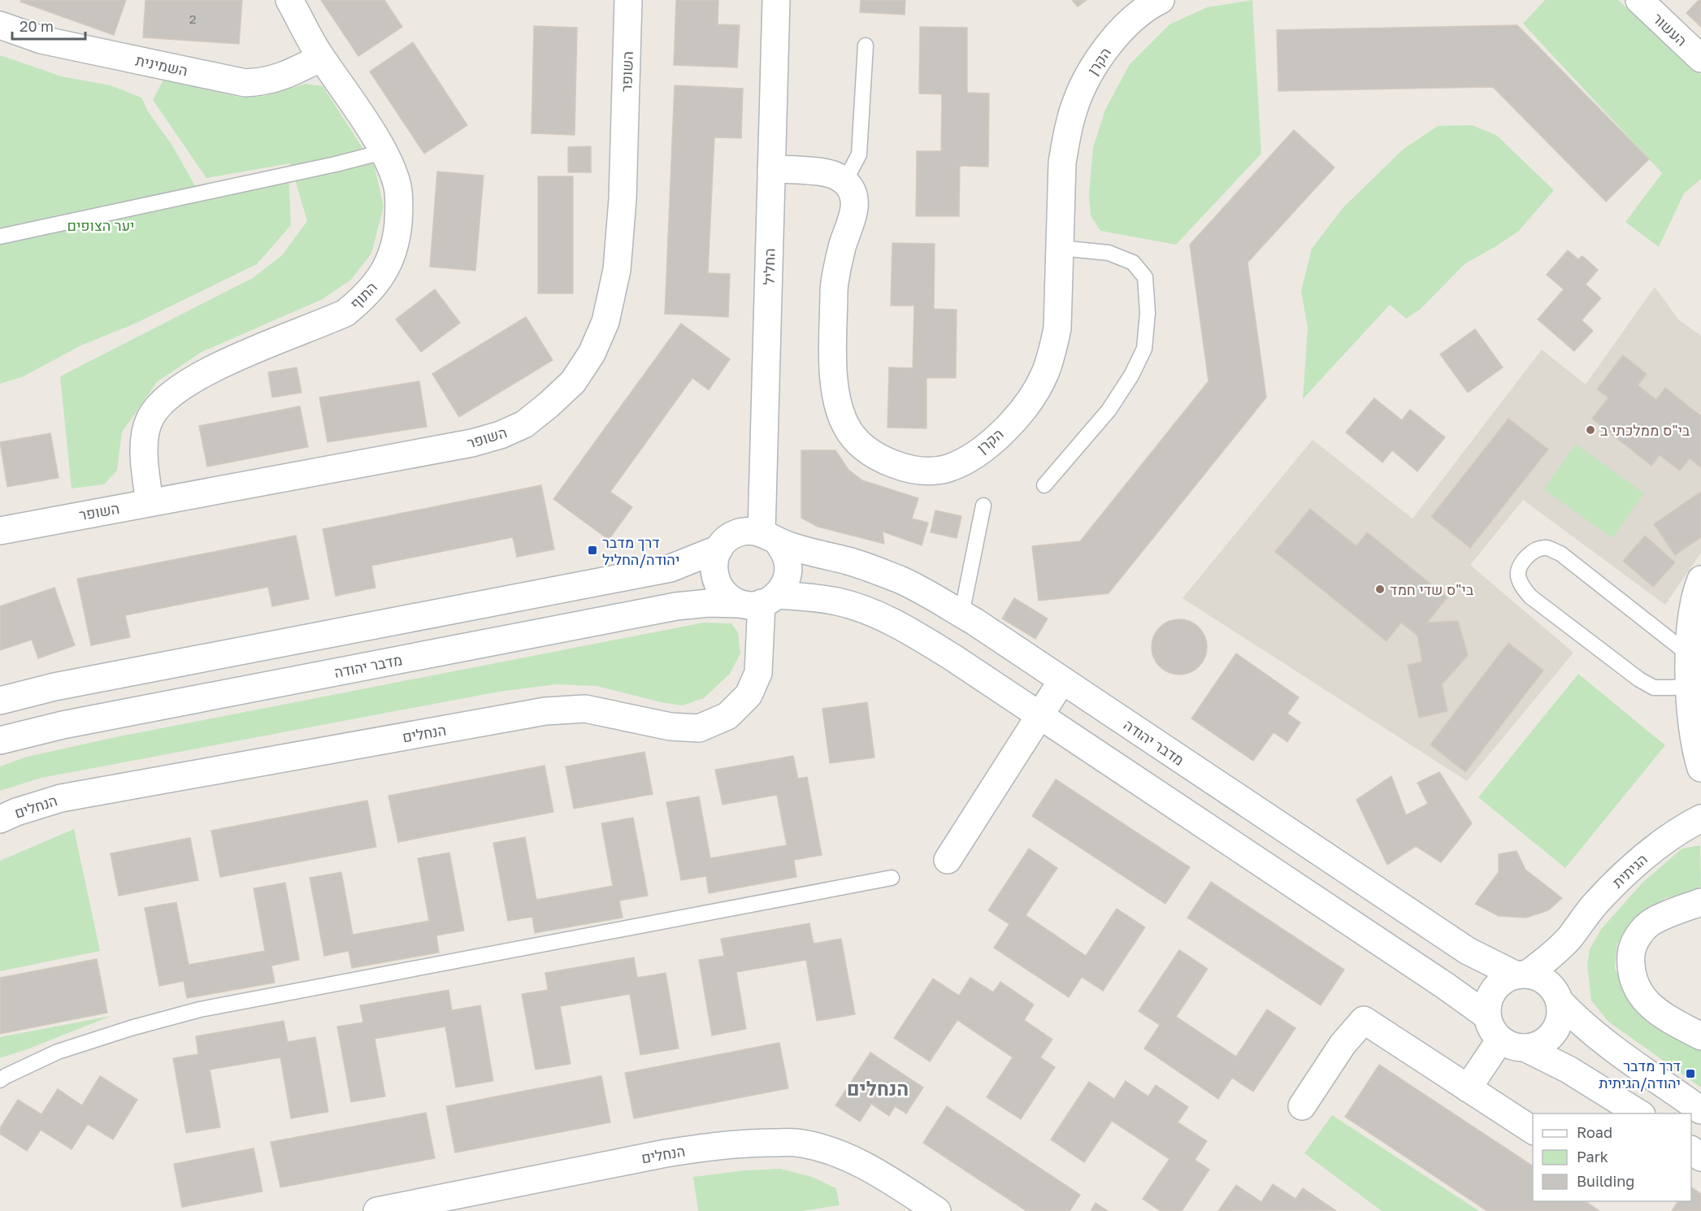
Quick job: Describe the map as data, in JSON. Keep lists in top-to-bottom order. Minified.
{"streets":{"street":["העשור","הקרן","השמינית","השופר","החליל","התוף","מדבר יהודה","הנחלים","הגיתית"]},"crossings":[["השמינית","התוף"],["השופר","התוף"],["החליל","מדבר יהודה"],["החליל","הנחלים"],["מדבר יהודה","הנחלים"],["מדבר יהודה","הגיתית"]],"districts":["הנחלים"],"parks":["יער הצופים"],"places":{"other":["בי\"ס ממלכתי ב","בי\"ס שדי חמד"],"transit":["דרך מדבר יהודה/החליל","דרך מדבר יהודה/הגיתית"]},"house_numbers":["2"],"legend":["Road","Park","Building"],"scale_bar":"20 m"}
